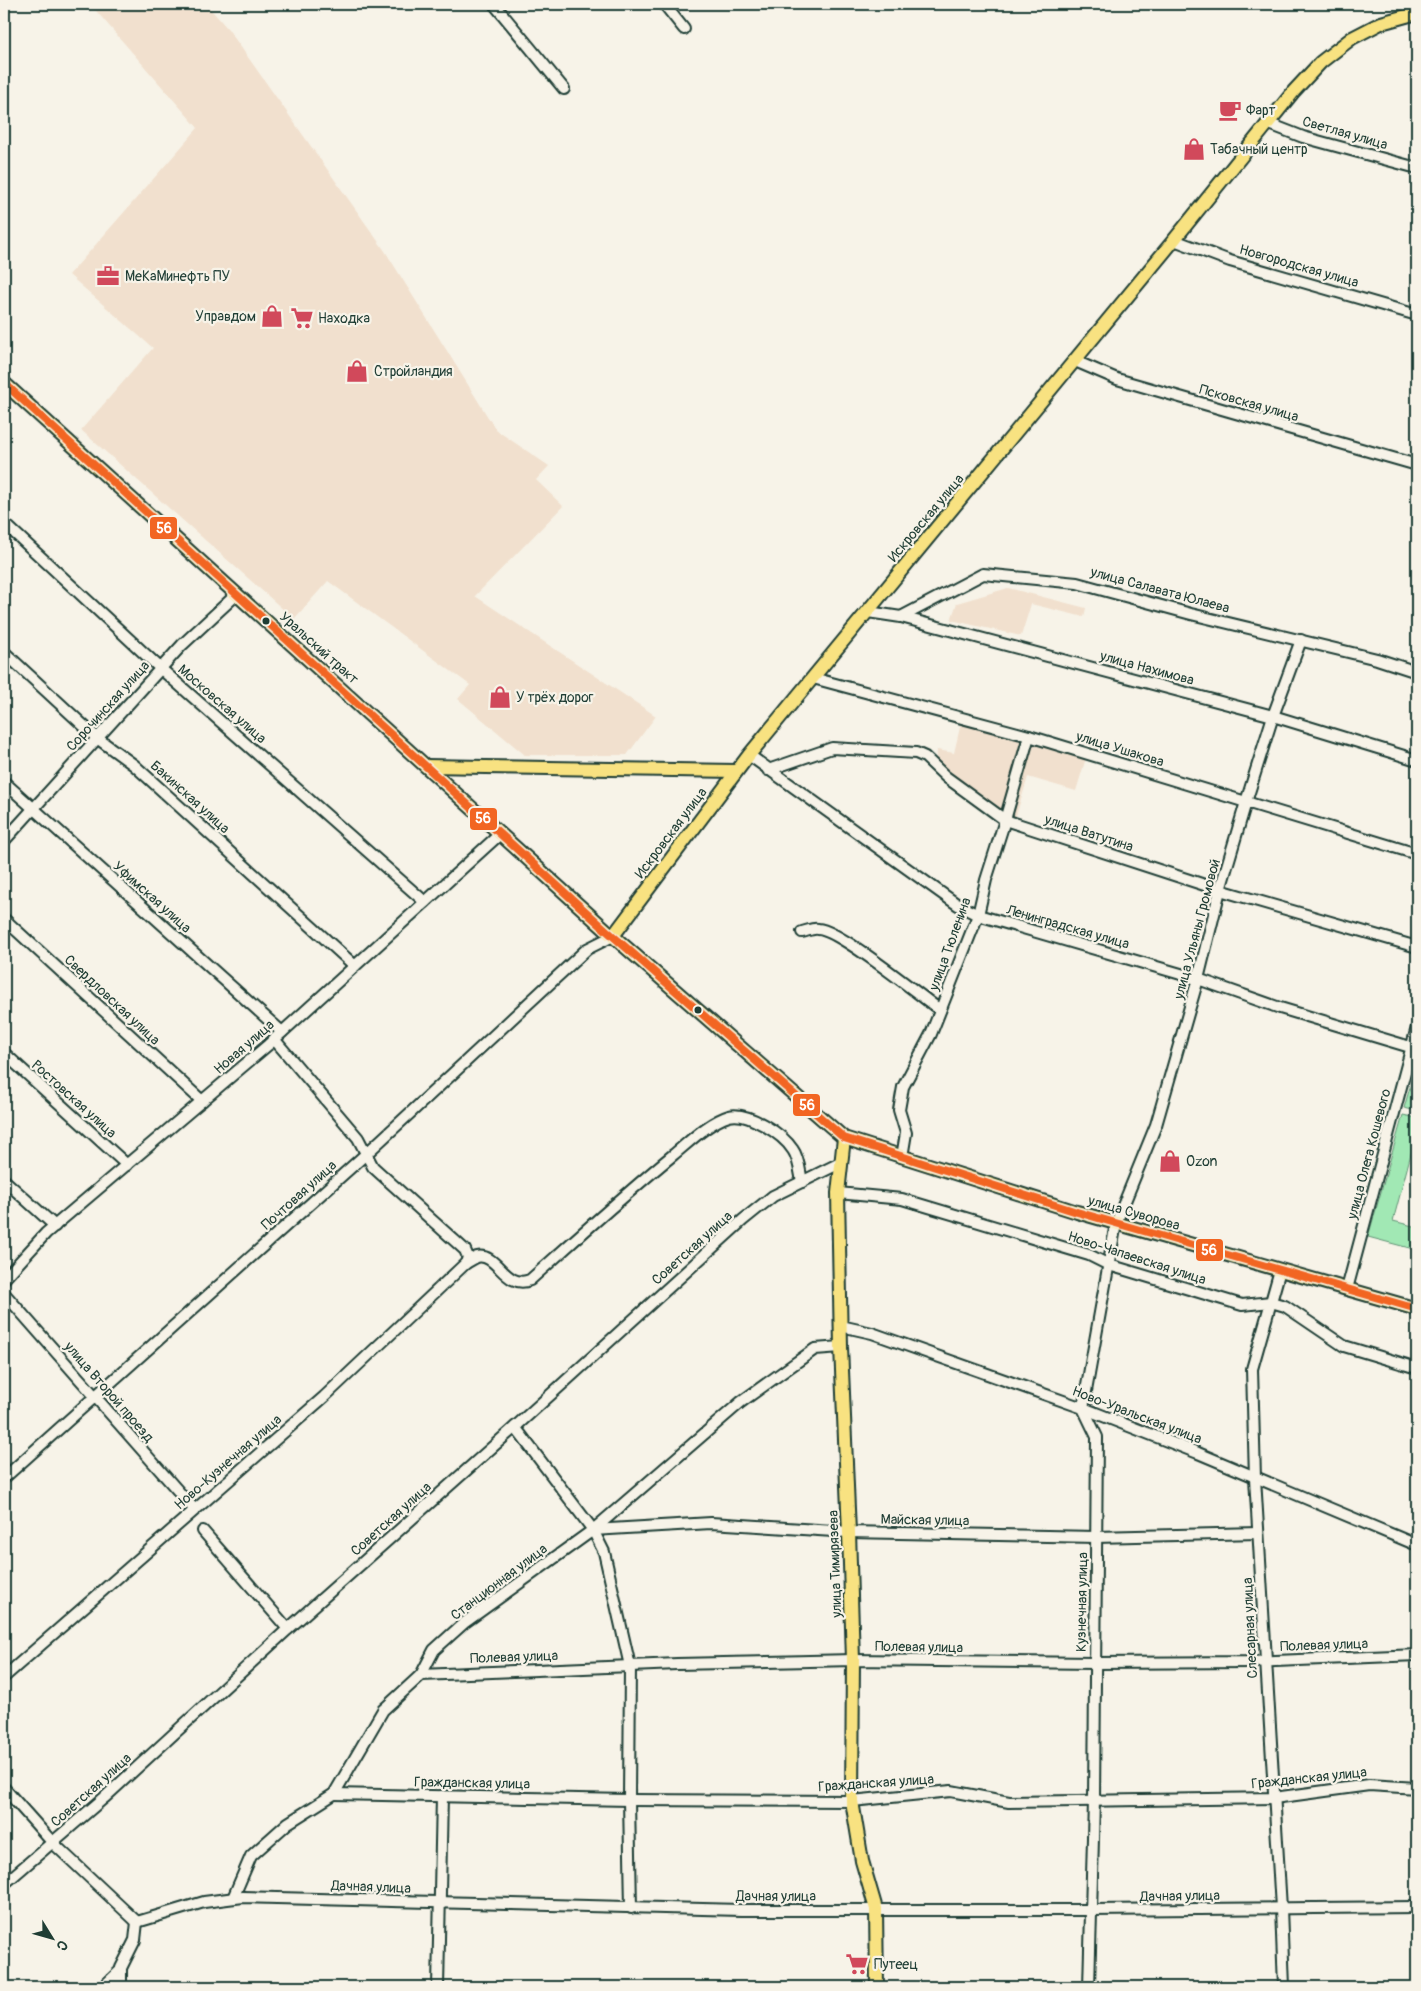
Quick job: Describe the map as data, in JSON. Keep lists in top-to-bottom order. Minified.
{"streets":{"main road":["Искровская улица","Уральский тракт","улица Суворова","улица Тимирязева"],"street":["Светлая улица","Новгородская улица","Псковская улица","улица Салавата Юлаева","улица Нахимова","Московская улица","Сорочинская улица","улица Ушакова","Бакинская улица","улица Ватутина","Уфимская улица","Ленинградская улица","улица Ульяны Громовой","улица Тюленина","Свердловская улица","Новая улица","Ростовская улица","улица Олега Кошевого","Почтовая улица","Советская улица","Ново-Чапаевская улица","улица Второй проезд","Ново-Уральская улица","Ново-Кузнечная улица","Майская улица","Станционная улица","Кузнечная улица","Слесарная улица","Полевая улица","Гражданская улица","Дачная улица"]},"crossings":[["Светлая улица","Искровская улица"],["Новгородская улица","Искровская улица"],["Псковская улица","Искровская улица"],["Искровская улица","Уральский тракт"],["Искровская улица","улица Нахимова"],["Искровская улица","улица Ушакова"],["Искровская улица","Ленинградская улица"],["Искровская улица","Почтовая улица"],["улица Салавата Юлаева","улица Нахимова"],["улица Салавата Юлаева","улица Ульяны Громовой"],["Уральский тракт","Сорочинская улица"],["Уральский тракт","Новая улица"],["Уральский тракт","Почтовая улица"],["Уральский тракт","улица Суворова"],["Уральский тракт","улица Тимирязева"],["улица Нахимова","улица Ульяны Громовой"],["Московская улица","Сорочинская улица"],["Московская улица","Новая улица"],["Сорочинская улица","Бакинская улица"],["Сорочинская улица","Уфимская улица"],["улица Ушакова","улица Ульяны Громовой"],["улица Ушакова","улица Тюленина"],["Бакинская улица","Новая улица"],["улица Ватутина","Ленинградская улица"],["улица Ватутина","улица Ульяны Громовой"],["улица Ватутина","улица Тюленина"],["Уфимская улица","Новая улица"],["Ленинградская улица","улица Ульяны Громовой"],["Ленинградская улица","улица Тюленина"],["Ленинградская улица","улица Олега Кошевого"],["улица Ульяны Громовой","улица Суворова"],["улица Тюленина","улица Суворова"],["Свердловская улица","Новая улица"],["Новая улица","Ростовская улица"],["улица Олега Кошевого","улица Суворова"],["Почтовая улица","улица Второй проезд"],["улица Суворова","улица Тимирязева"],["улица Суворова","Слесарная улица"],["Советская улица","улица Тимирязева"],["Ново-Чапаевская улица","улица Тимирязева"],["Ново-Чапаевская улица","Слесарная улица"],["улица Второй проезд","Ново-Кузнечная улица"],["Ново-Уральская улица","улица Тимирязева"],["Ново-Уральская улица","Кузнечная улица"],["Ново-Уральская улица","Слесарная улица"],["Майская улица","улица Тимирязева"],["Майская улица","Станционная улица"],["Майская улица","Кузнечная улица"],["Майская улица","Слесарная улица"],["улица Тимирязева","Станционная улица"],["улица Тимирязева","Полевая улица"],["улица Тимирязева","Гражданская улица"],["улица Тимирязева","Дачная улица"],["Станционная улица","Полевая улица"],["Станционная улица","Гражданская улица"],["Станционная улица","Дачная улица"],["Кузнечная улица","Полевая улица"],["Кузнечная улица","Гражданская улица"],["Кузнечная улица","Дачная улица"],["Слесарная улица","Полевая улица"],["Слесарная улица","Гражданская улица"],["Слесарная улица","Дачная улица"]],"places":{"cafe":["Фарт"],"shop":["Табачный центр","Управдом","Стройландия","У трёх дорог","Ozon"],"office":["МеКаМинефть ПУ"],"supermarket":["Находка","Путеец"]},"lines":["transit line 56"],"north":"bottom right"}
